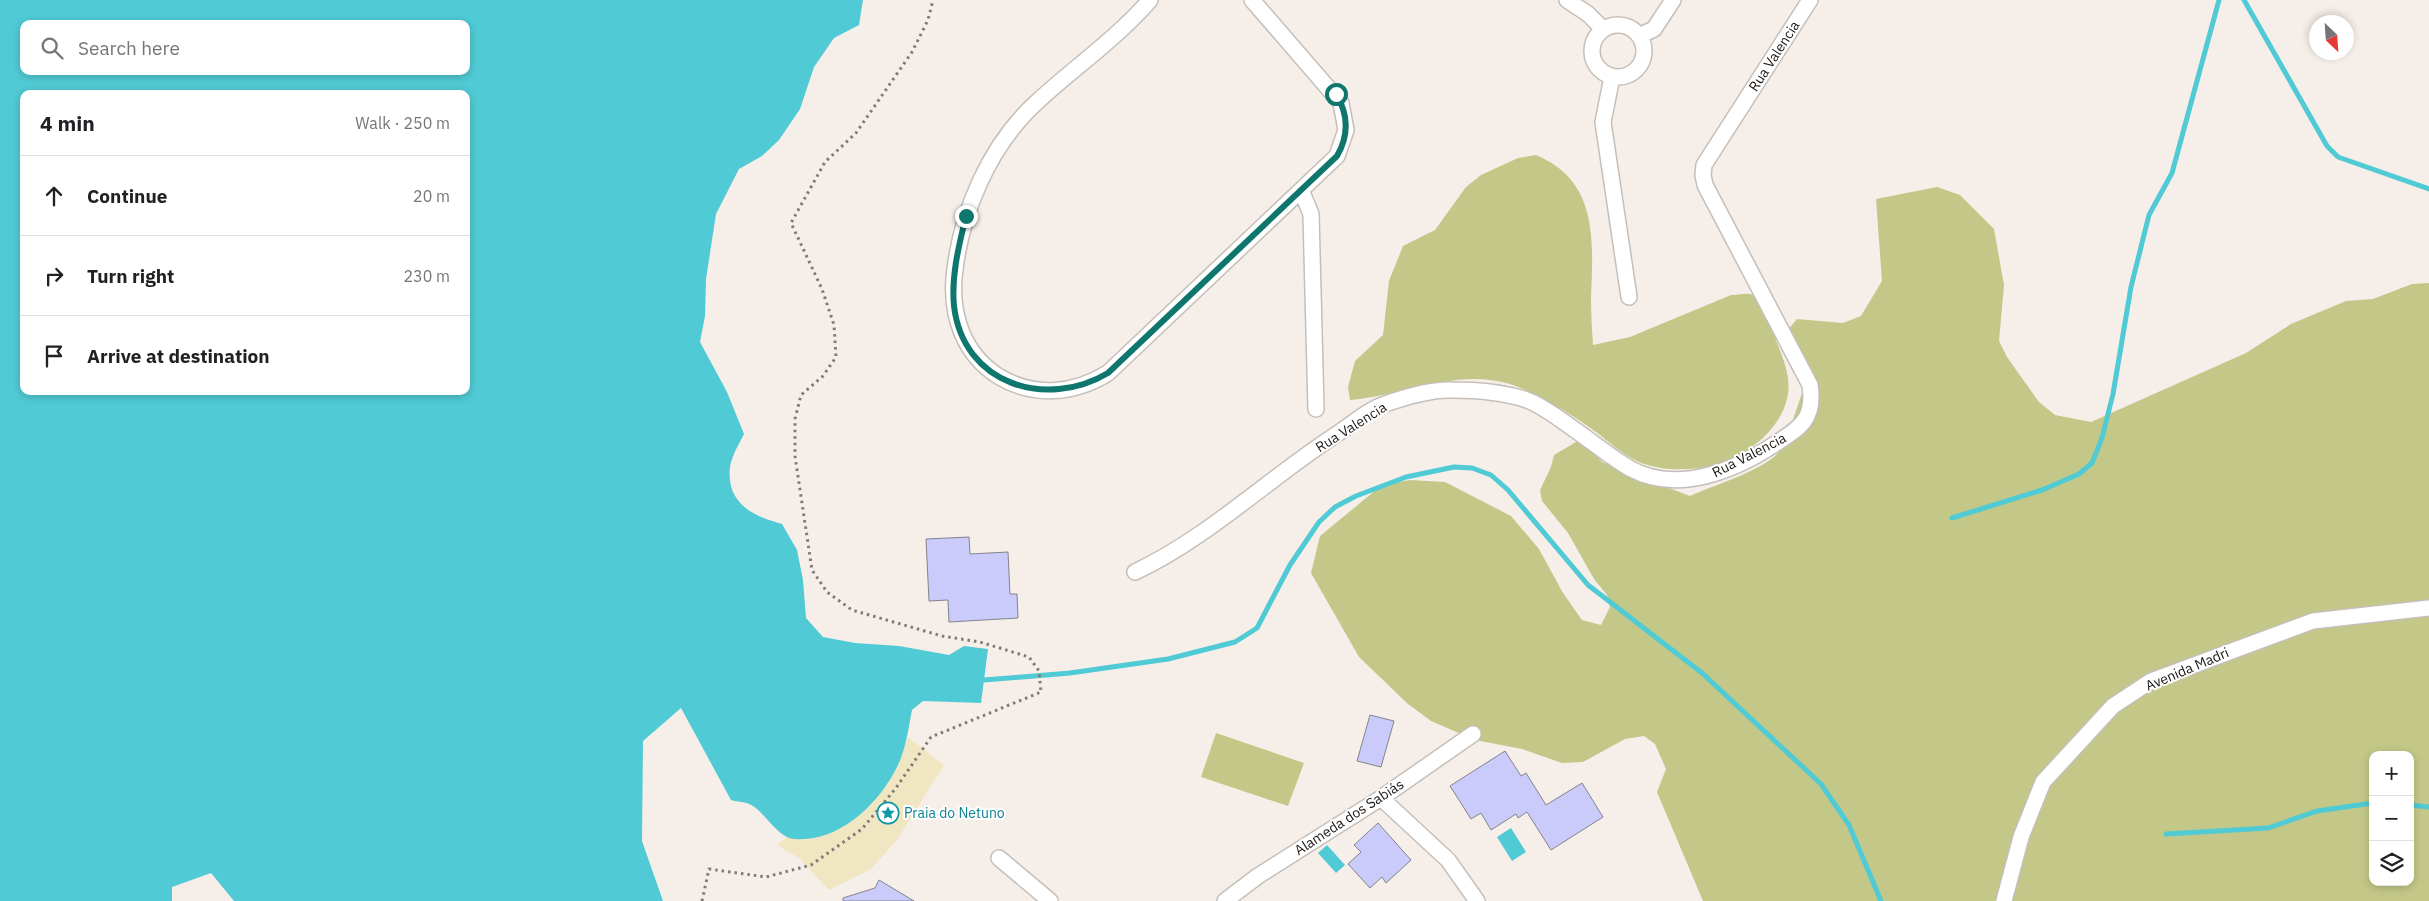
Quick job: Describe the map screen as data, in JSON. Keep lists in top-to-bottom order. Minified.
{"streets":{"street":["Rua Valencia","Avenida Madri","Alameda dos Sabiás"]},"places":{"place":["Praia do Netuno"]},"north":"bottom right","page":{"search":"Search here","heading":["4 min","Walk · 250 m"],"list":[["Continue","20 m"],["Turn right","230 m"],"Arrive at destination"],"map_buttons":["+","−"]}}
